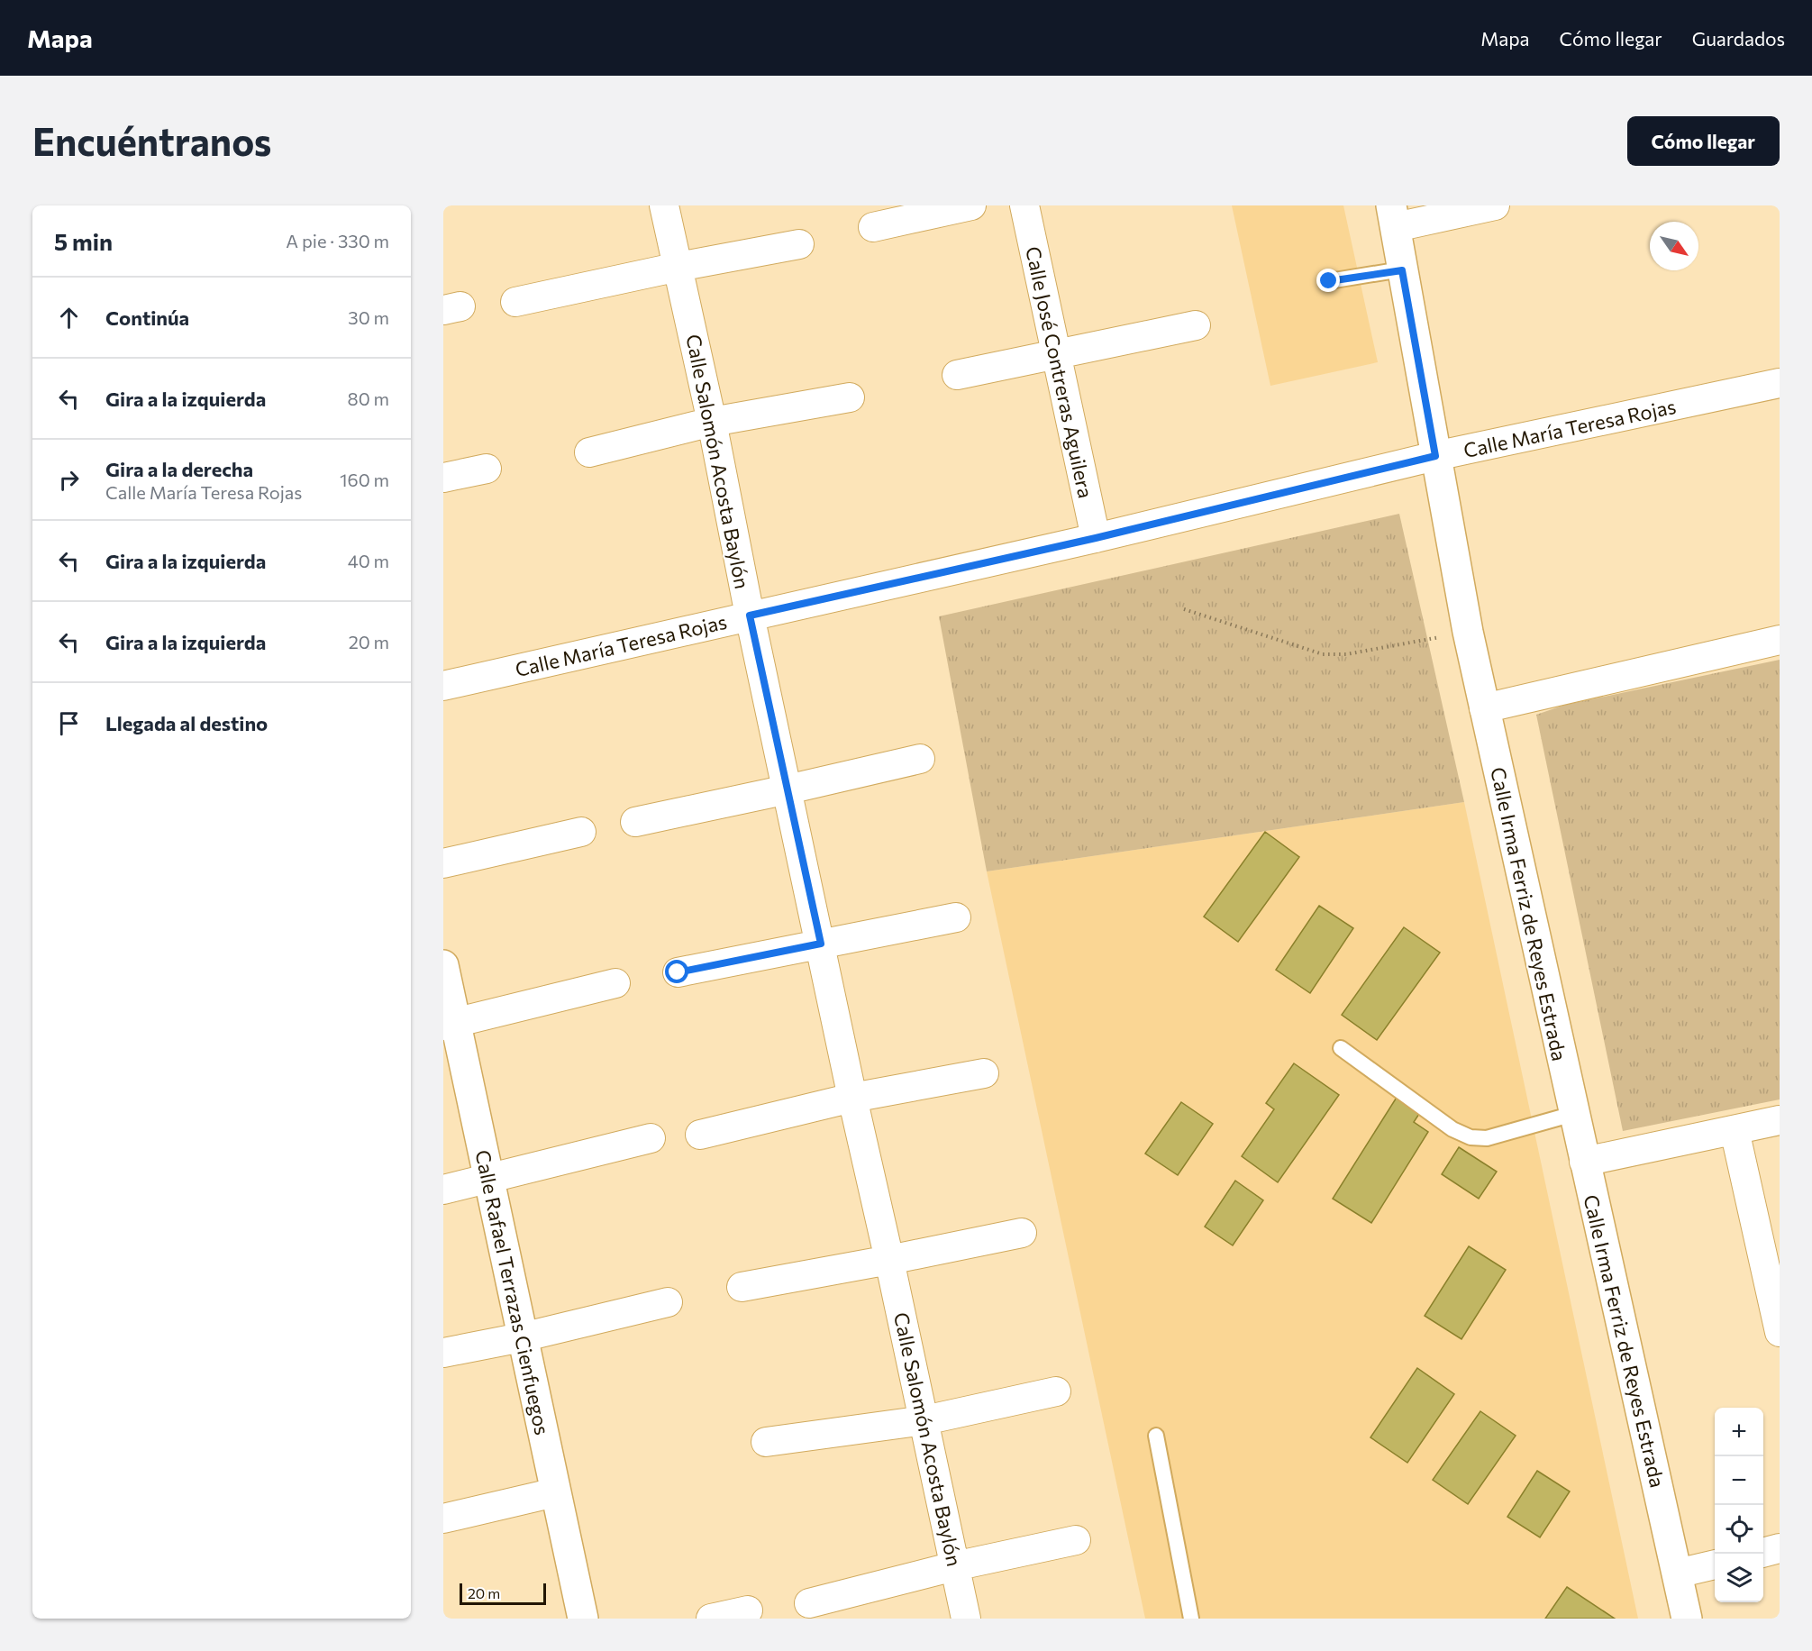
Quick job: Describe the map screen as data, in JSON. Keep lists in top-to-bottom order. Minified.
{"streets":{"street":["Calle José Contreras Aguilera","Calle María Teresa Rojas","Calle Salomón Acosta Baylón","Calle Irma Ferriz de Reyes Estrada","Calle Rafael Terrazas Cienfuegos"]},"crossings":[["Calle José Contreras Aguilera","Calle María Teresa Rojas"],["Calle María Teresa Rojas","Calle Salomón Acosta Baylón"],["Calle María Teresa Rojas","Calle Irma Ferriz de Reyes Estrada"]],"scale_bar":"20 m","north":"bottom right","page":{"header":"Mapa","nav":["Mapa","Cómo llegar","Guardados"],"buttons":"Cómo llegar","title":"Encuéntranos","heading":["5 min","A pie · 330 m"],"list":[["Continúa","30 m"],["Gira a la izquierda","80 m"],["Gira a la derecha","Calle María Teresa Rojas","160 m"],["Gira a la izquierda","40 m"],["Gira a la izquierda","20 m"],"Llegada al destino"],"map_buttons":["+","−"],"scale":"20 m"}}
